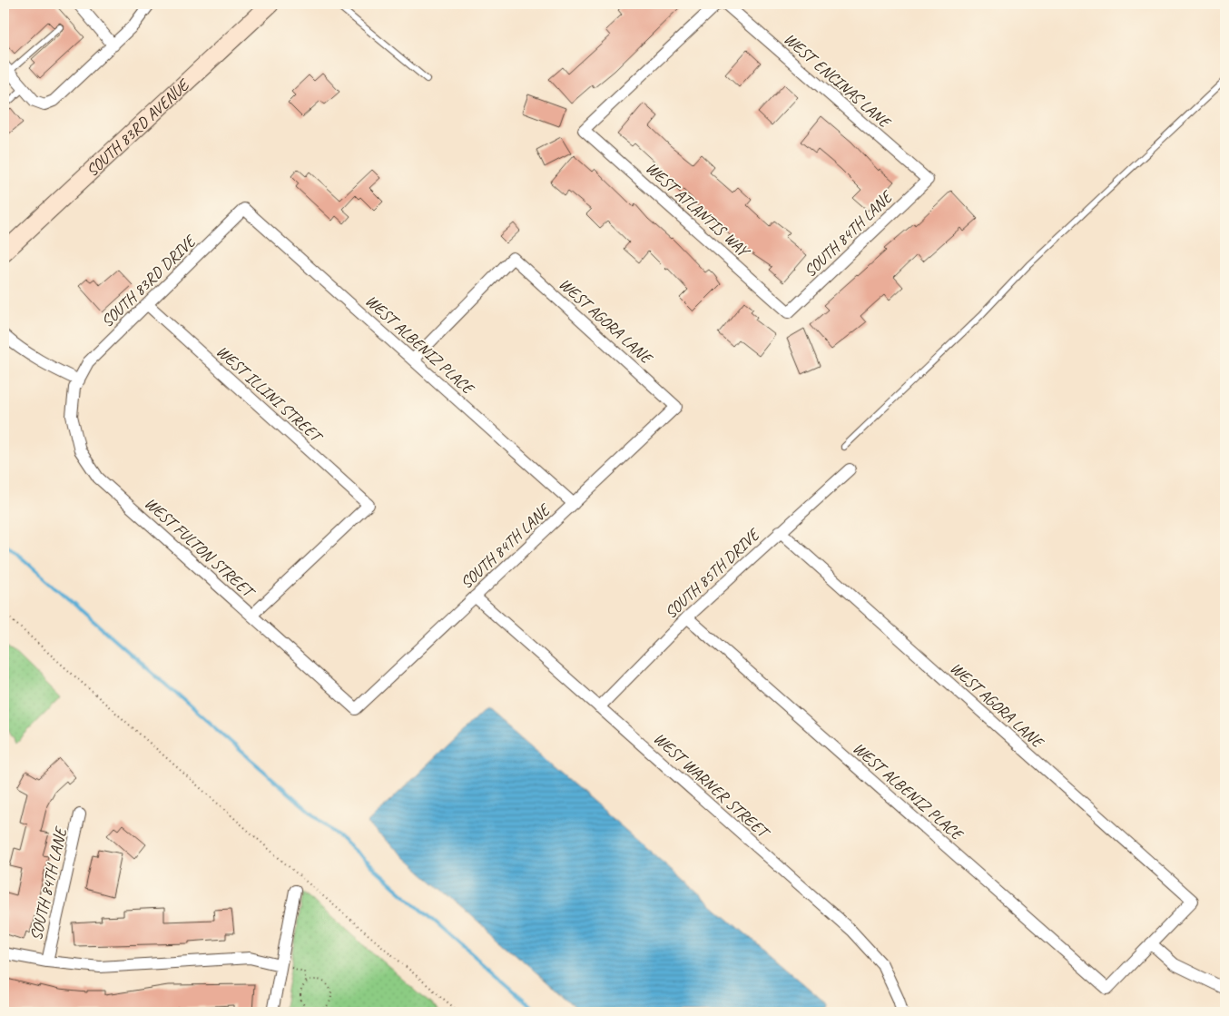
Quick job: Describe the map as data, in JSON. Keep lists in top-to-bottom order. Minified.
{"streets":{"main road":["SOUTH 83RD AVENUE"],"street":["WEST ENCINAS LANE","WEST ATLANTIS WAY","SOUTH 84TH LANE","SOUTH 83RD DRIVE","WEST AGORA LANE","WEST ALBENIZ PLACE","WEST ILLINI STREET","WEST FULTON STREET","SOUTH 85TH DRIVE","WEST WARNER STREET"]},"crossings":[["WEST ENCINAS LANE","SOUTH 84TH LANE"],["WEST ATLANTIS WAY","SOUTH 84TH LANE"],["SOUTH 84TH LANE","WEST AGORA LANE"],["SOUTH 84TH LANE","WEST ALBENIZ PLACE"],["SOUTH 84TH LANE","WEST FULTON STREET"],["SOUTH 84TH LANE","WEST WARNER STREET"],["SOUTH 83RD DRIVE","WEST ALBENIZ PLACE"],["SOUTH 83RD DRIVE","WEST ILLINI STREET"],["SOUTH 83RD DRIVE","WEST FULTON STREET"],["WEST AGORA LANE","WEST ALBENIZ PLACE"],["WEST AGORA LANE","SOUTH 85TH DRIVE"],["WEST ALBENIZ PLACE","SOUTH 85TH DRIVE"],["WEST ILLINI STREET","WEST FULTON STREET"],["SOUTH 85TH DRIVE","WEST WARNER STREET"]]}
